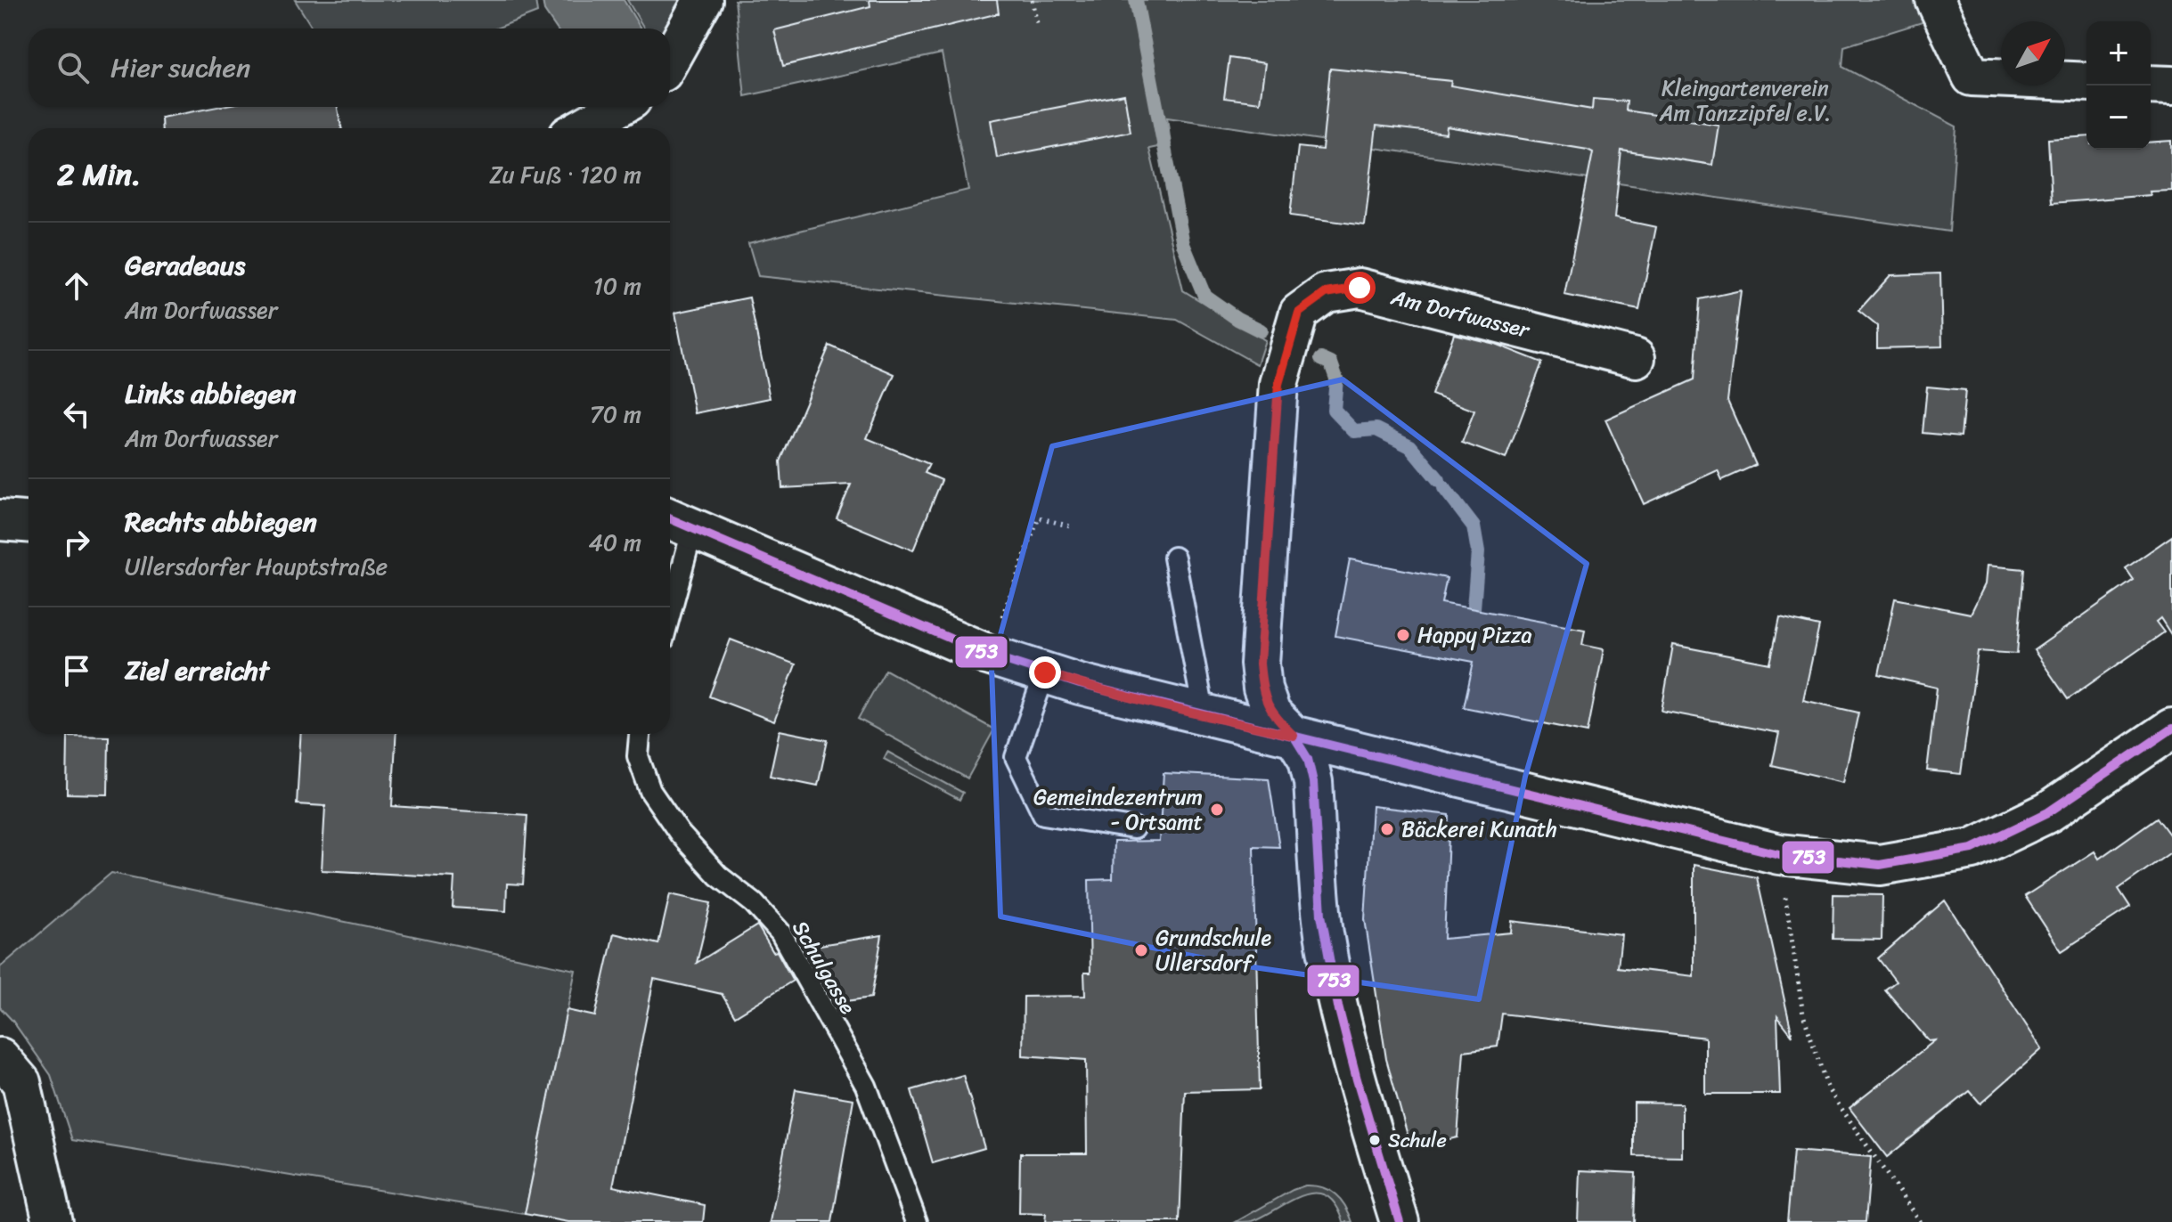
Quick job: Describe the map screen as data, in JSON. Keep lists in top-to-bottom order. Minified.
{"streets":{"street":["Am Dorfwasser"],"lane":["Schulgasse"]},"parks":["Kleingartenverein Am Tanzzipfel e.V."],"places":["Happy Pizza","Gemeindezentrum - Ortsamt","Bäckerei Kunath","Grundschule Ullersdorf","Schule"],"lines":["transit line 753"],"north":"top right","page":{"map_buttons":["+","−"],"search":"Hier suchen","heading":["2 Min.","Zu Fuß · 120 m"],"list":[["Geradeaus","Am Dorfwasser","10 m"],["Links abbiegen","Am Dorfwasser","70 m"],["Rechts abbiegen","Ullersdorfer Hauptstraße","40 m"],"Ziel erreicht"]}}
